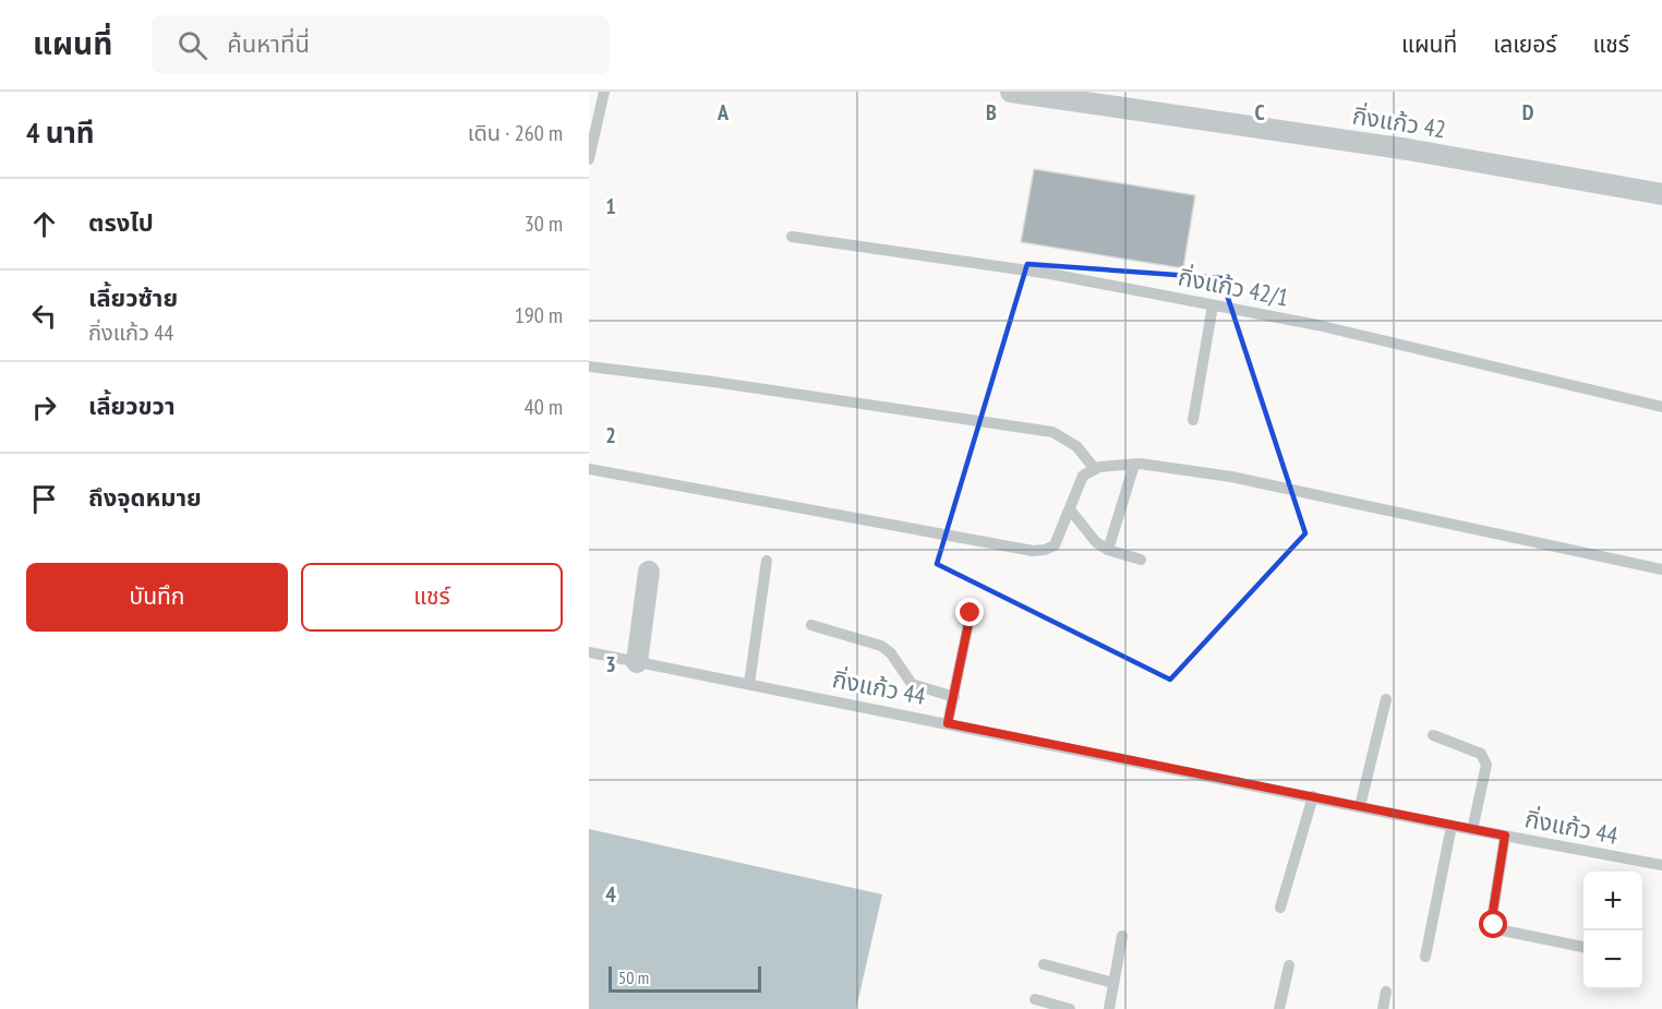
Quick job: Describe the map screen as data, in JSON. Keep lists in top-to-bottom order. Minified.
{"streets":{"street":["กิ่งแก้ว 42"],"lane":["กิ่งแก้ว 42/1","กิ่งแก้ว 44"]},"scale_bar":"50 m","page":{"header":"แผนที่","search":"ค้นหาที่นี่","nav":["แผนที่","เลเยอร์","แชร์"],"heading":["4 นาที","เดิน · 260 m"],"list":[["ตรงไป","30 m"],["เลี้ยวซ้าย","กิ่งแก้ว 44","190 m"],["เลี้ยวขวา","40 m"],"ถึงจุดหมาย"],"buttons":["บันทึก","แชร์"],"map_buttons":["+","−"],"scale":"50 m"},"grid":{"columns":["A","B","C","D"],"rows":["1","2","3","4"]}}
